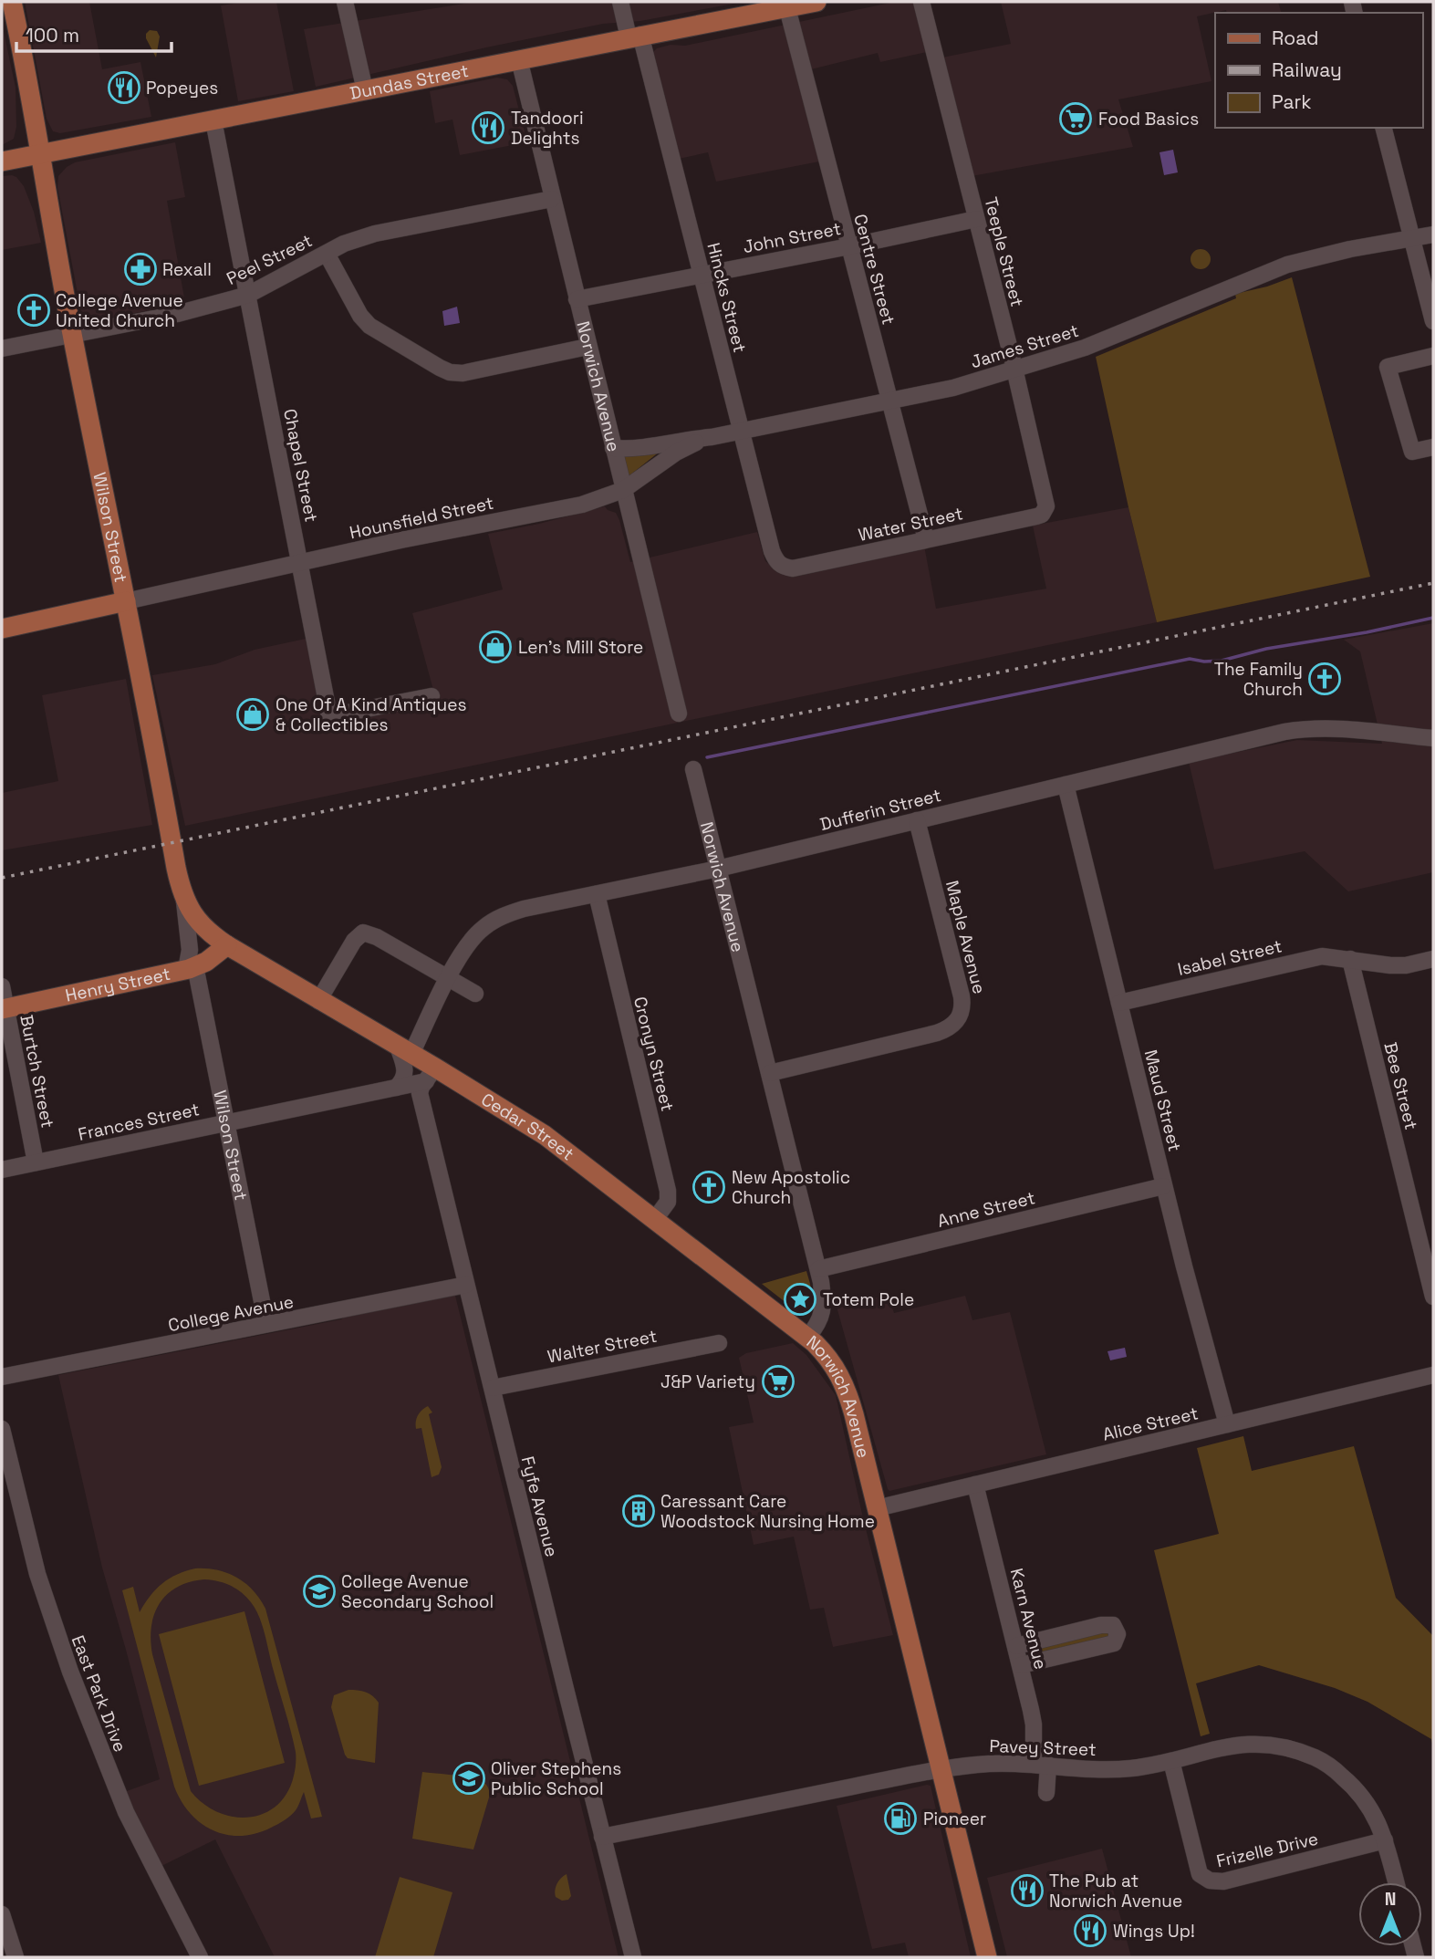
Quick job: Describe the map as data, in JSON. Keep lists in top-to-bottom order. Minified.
{"streets":{"main road":["Dundas Street","Norwich Avenue","Wilson Street","Henry Street","Cedar Street"],"street":["John Street","Teeple Street","Peel Street","Centre Street","Hincks Street","James Street","Chapel Street","Hounsfield Street","Water Street","Dufferin Street","Maple Avenue","Isabel Street","Cronyn Street","Burtch Street","Bee Street","Maud Street","Frances Street","Anne Street","College Avenue","Walter Street","Alice Street","Fyfe Avenue","Karn Avenue","East Park Drive","Pavey Street","Frizelle Drive"]},"crossings":[["Dundas Street","Centre Street"],["Dundas Street","Hincks Street"],["Dundas Street","Norwich Avenue"],["Dundas Street","Chapel Street"],["Dundas Street","Wilson Street"],["John Street","Teeple Street"],["John Street","Centre Street"],["John Street","Hincks Street"],["John Street","Norwich Avenue"],["Teeple Street","James Street"],["Teeple Street","Water Street"],["Peel Street","Norwich Avenue"],["Peel Street","Chapel Street"],["Peel Street","Wilson Street"],["Centre Street","James Street"],["Centre Street","Water Street"],["Hincks Street","James Street"],["Hincks Street","Water Street"],["James Street","Norwich Avenue"],["James Street","Hounsfield Street"],["Norwich Avenue","Hounsfield Street"],["Norwich Avenue","Dufferin Street"],["Norwich Avenue","Maple Avenue"],["Norwich Avenue","Cedar Street"],["Norwich Avenue","Anne Street"],["Norwich Avenue","Alice Street"],["Norwich Avenue","Pavey Street"],["Chapel Street","Hounsfield Street"],["Hounsfield Street","Wilson Street"],["Wilson Street","Henry Street"],["Wilson Street","Frances Street"],["Wilson Street","Cedar Street"],["Wilson Street","College Avenue"],["Dufferin Street","Maple Avenue"],["Dufferin Street","Cronyn Street"],["Dufferin Street","Maud Street"],["Dufferin Street","Cedar Street"],["Isabel Street","Bee Street"],["Isabel Street","Maud Street"],["Henry Street","Burtch Street"],["Henry Street","Cedar Street"],["Cronyn Street","Cedar Street"],["Burtch Street","Frances Street"],["Maud Street","Anne Street"],["Maud Street","Alice Street"],["Frances Street","Cedar Street"],["Frances Street","Fyfe Avenue"],["Cedar Street","Fyfe Avenue"],["College Avenue","Fyfe Avenue"],["Walter Street","Fyfe Avenue"],["Alice Street","Karn Avenue"],["Fyfe Avenue","Pavey Street"],["Karn Avenue","Pavey Street"],["Pavey Street","Frizelle Drive"]],"places":{"restaurant":["Popeyes","Tandoori Delights","The Pub at Norwich Avenue","Wings Up!"],"supermarket":["Food Basics","J&P Variety"],"pharmacy":["Rexall"],"church":["College Avenue United Church","The Family Church","New Apostolic Church"],"shop":["Len's Mill Store","One Of A Kind Antiques & Collectibles"],"place":["Totem Pole"],"building":["Caressant Care Woodstock Nursing Home"],"school or university":["College Avenue Secondary School","Oliver Stephens Public School"],"fuel station":["Pioneer"]},"legend":["Road","Railway","Park"],"scale_bar":"100 m","north":"top"}
